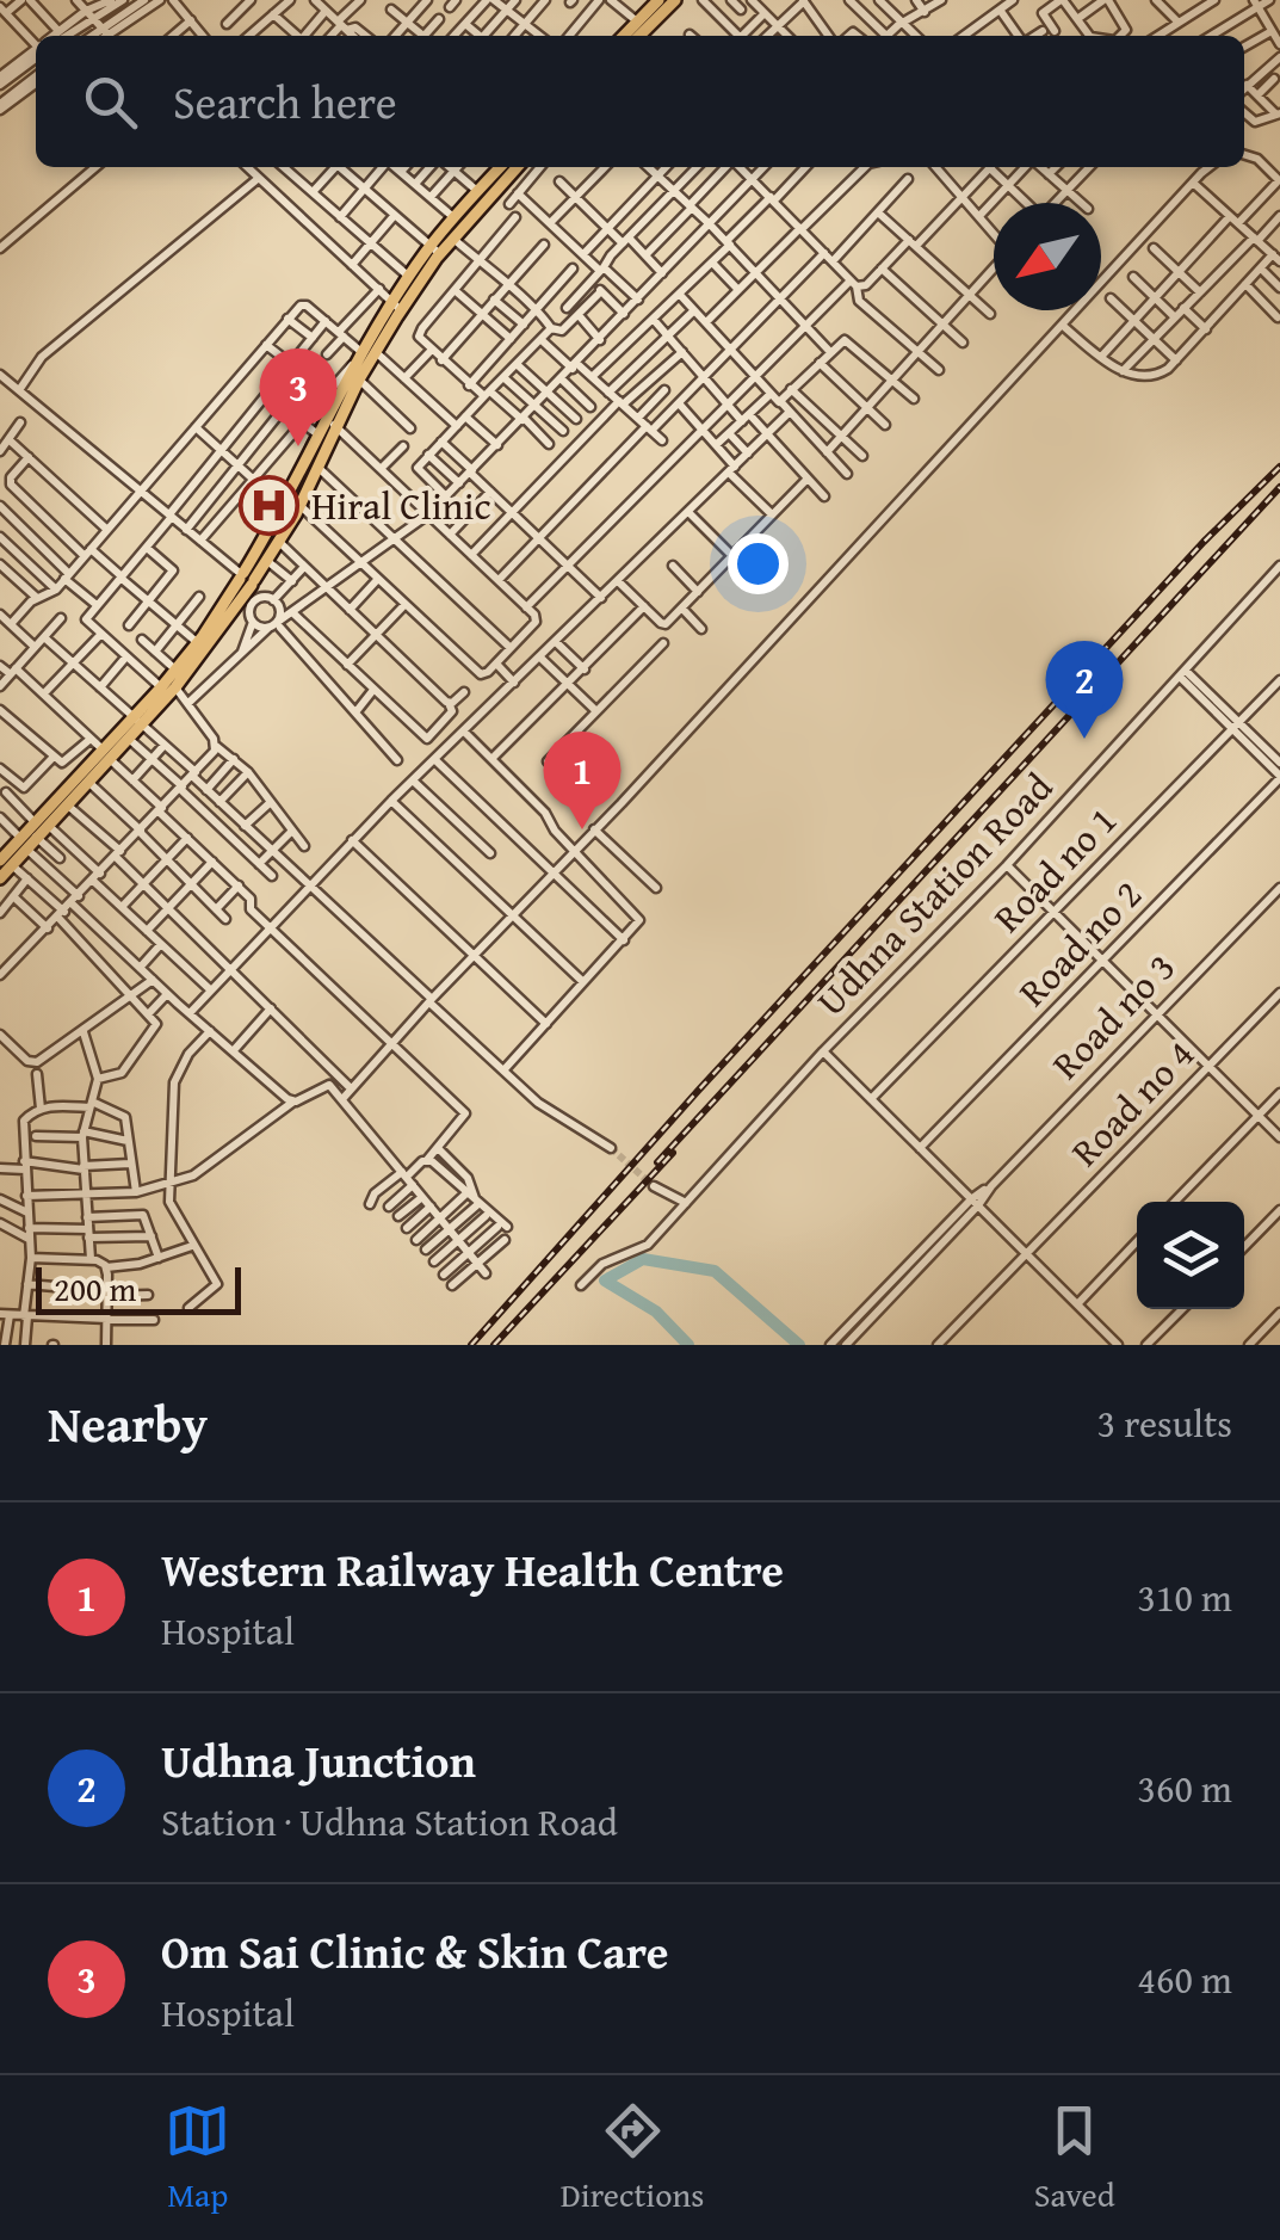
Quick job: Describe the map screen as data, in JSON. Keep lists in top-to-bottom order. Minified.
{"streets":{"street":["Road no 1","Udhna Station Road","Road no 2","Road no 3","Road no 4"]},"places":{"hospital":["Hiral Clinic"]},"scale_bar":"200 m","north":"bottom left","page":{"search":"Search here","pins":["3","2","1"],"scale":"200 m","heading":["Nearby","3 results"],"list":[{"mark":"1","name":"Western Railway Health Centre","note":"Hospital","value":"310 m"},{"mark":"2","name":"Udhna Junction","note":"Station · Udhna Station Road","value":"360 m"},{"mark":"3","name":"Om Sai Clinic & Skin Care","note":"Hospital","value":"460 m"}],"nav":["Map","Directions","Saved"]}}
